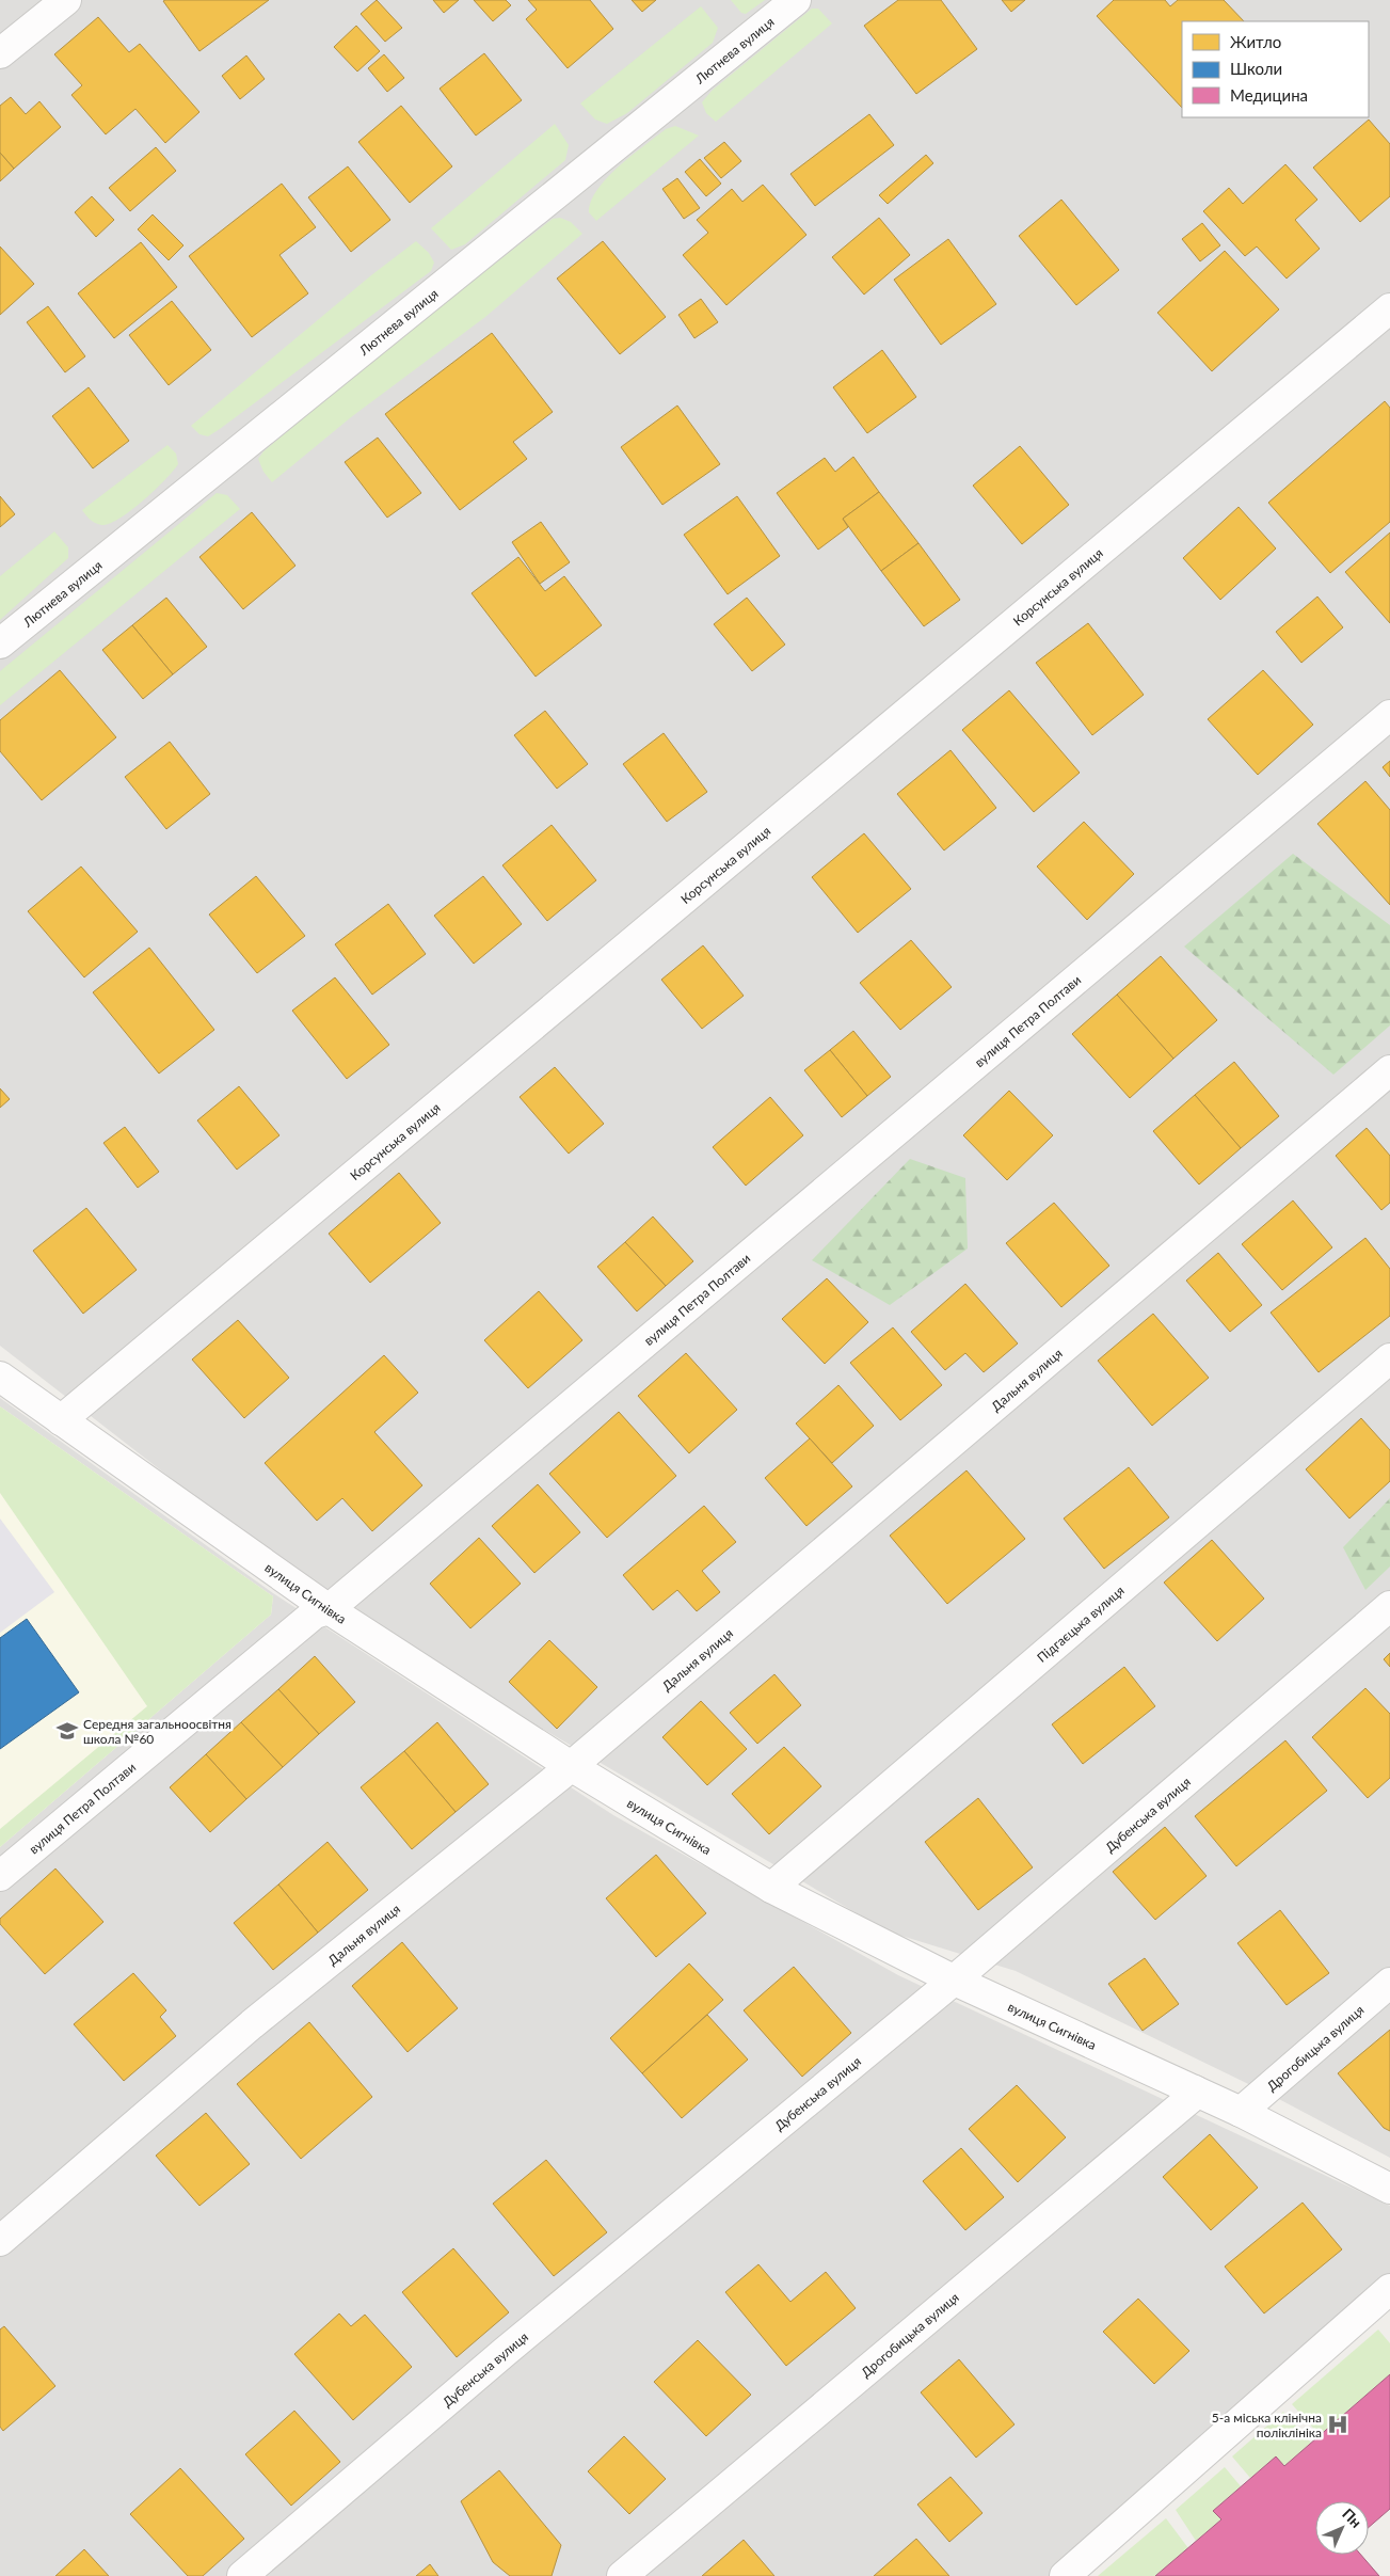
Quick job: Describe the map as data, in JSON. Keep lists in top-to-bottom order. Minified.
{"streets":{"street":["Лютнева вулиця","Корсунська вулиця","вулиця Петра Полтави","Дальня вулиця","вулиця Сигнівка","Підгаєцька вулиця","Дубенська вулиця","Дрогобицька вулиця"]},"crossings":[["Корсунська вулиця","вулиця Сигнівка"],["вулиця Петра Полтави","вулиця Сигнівка"],["Дальня вулиця","вулиця Сигнівка"],["вулиця Сигнівка","Підгаєцька вулиця"],["вулиця Сигнівка","Дубенська вулиця"],["вулиця Сигнівка","Дрогобицька вулиця"]],"places":{"school or university":["Середня загальноосвітня школа №60"],"hospital":["5-а міська клінічна поліклініка"]},"legend":["Житло","Школи","Медицина"],"north":"top right"}
